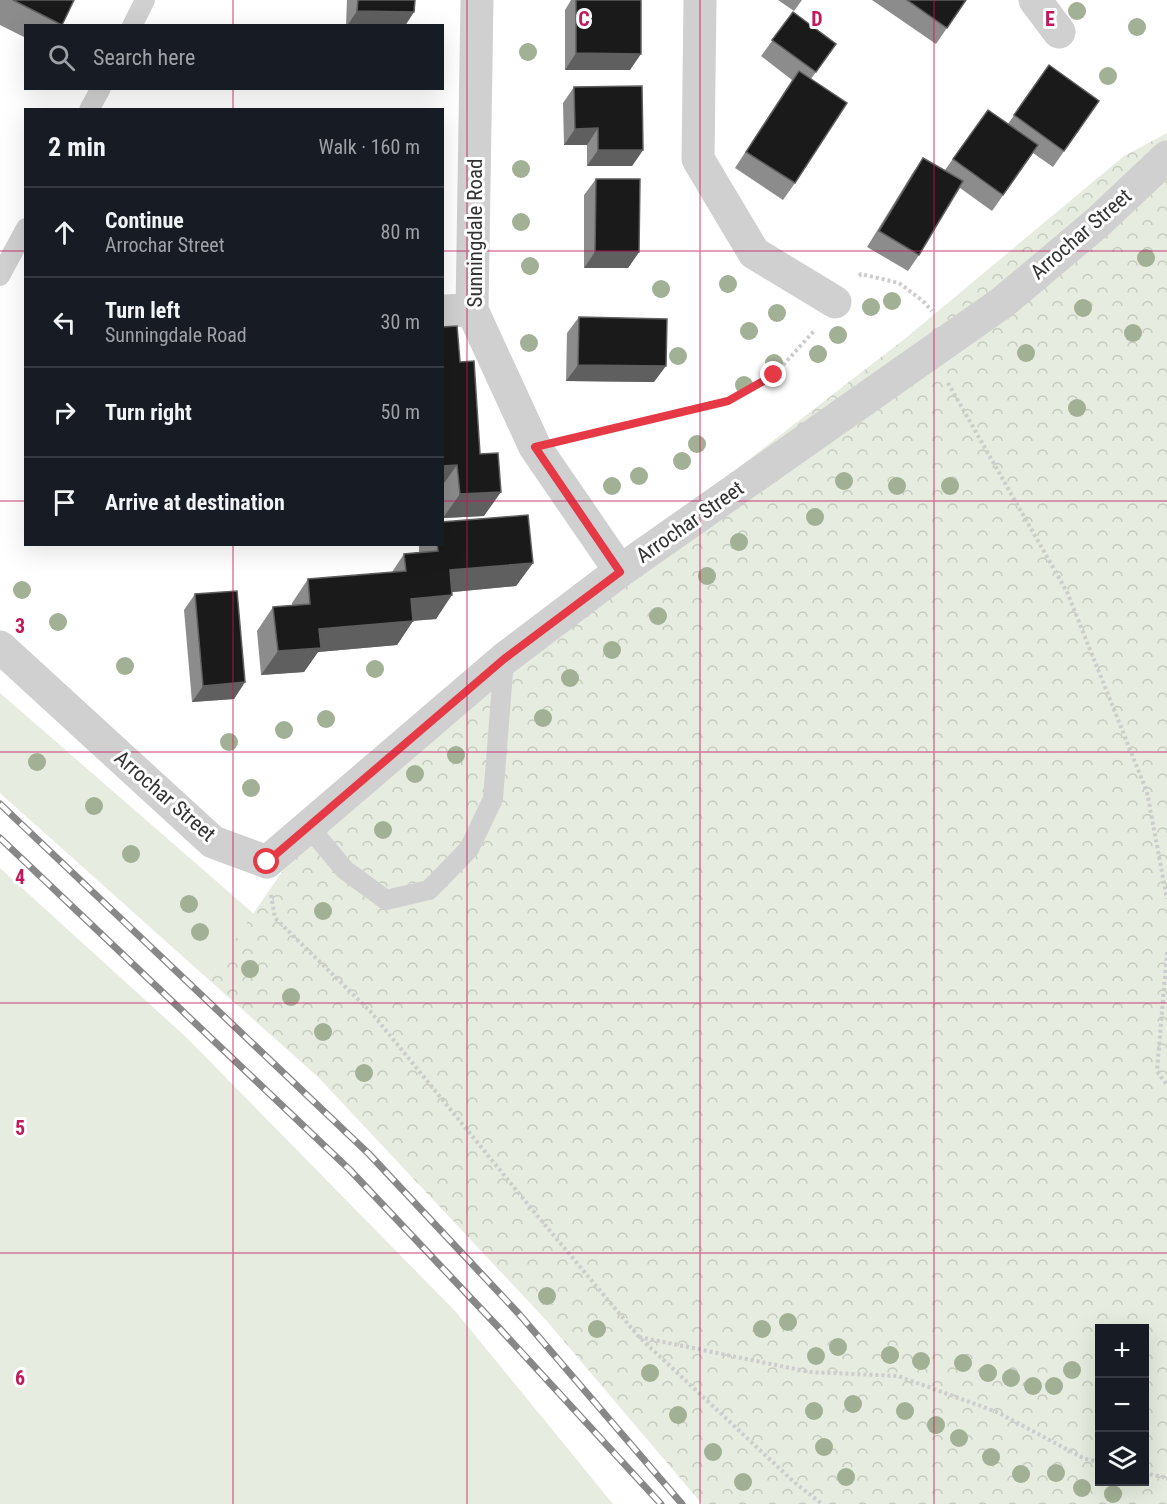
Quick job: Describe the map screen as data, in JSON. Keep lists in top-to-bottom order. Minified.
{"streets":{"street":["Sunningdale Road","Arrochar Street"]},"crossings":[["Sunningdale Road","Arrochar Street"]],"page":{"search":"Search here","heading":["2 min","Walk · 160 m"],"list":[["Continue","Arrochar Street","80 m"],["Turn left","Sunningdale Road","30 m"],["Turn right","50 m"],"Arrive at destination"],"map_buttons":["+","−"]},"grid":{"columns":["C","D","E"],"rows":["3","4","5","6"]}}
